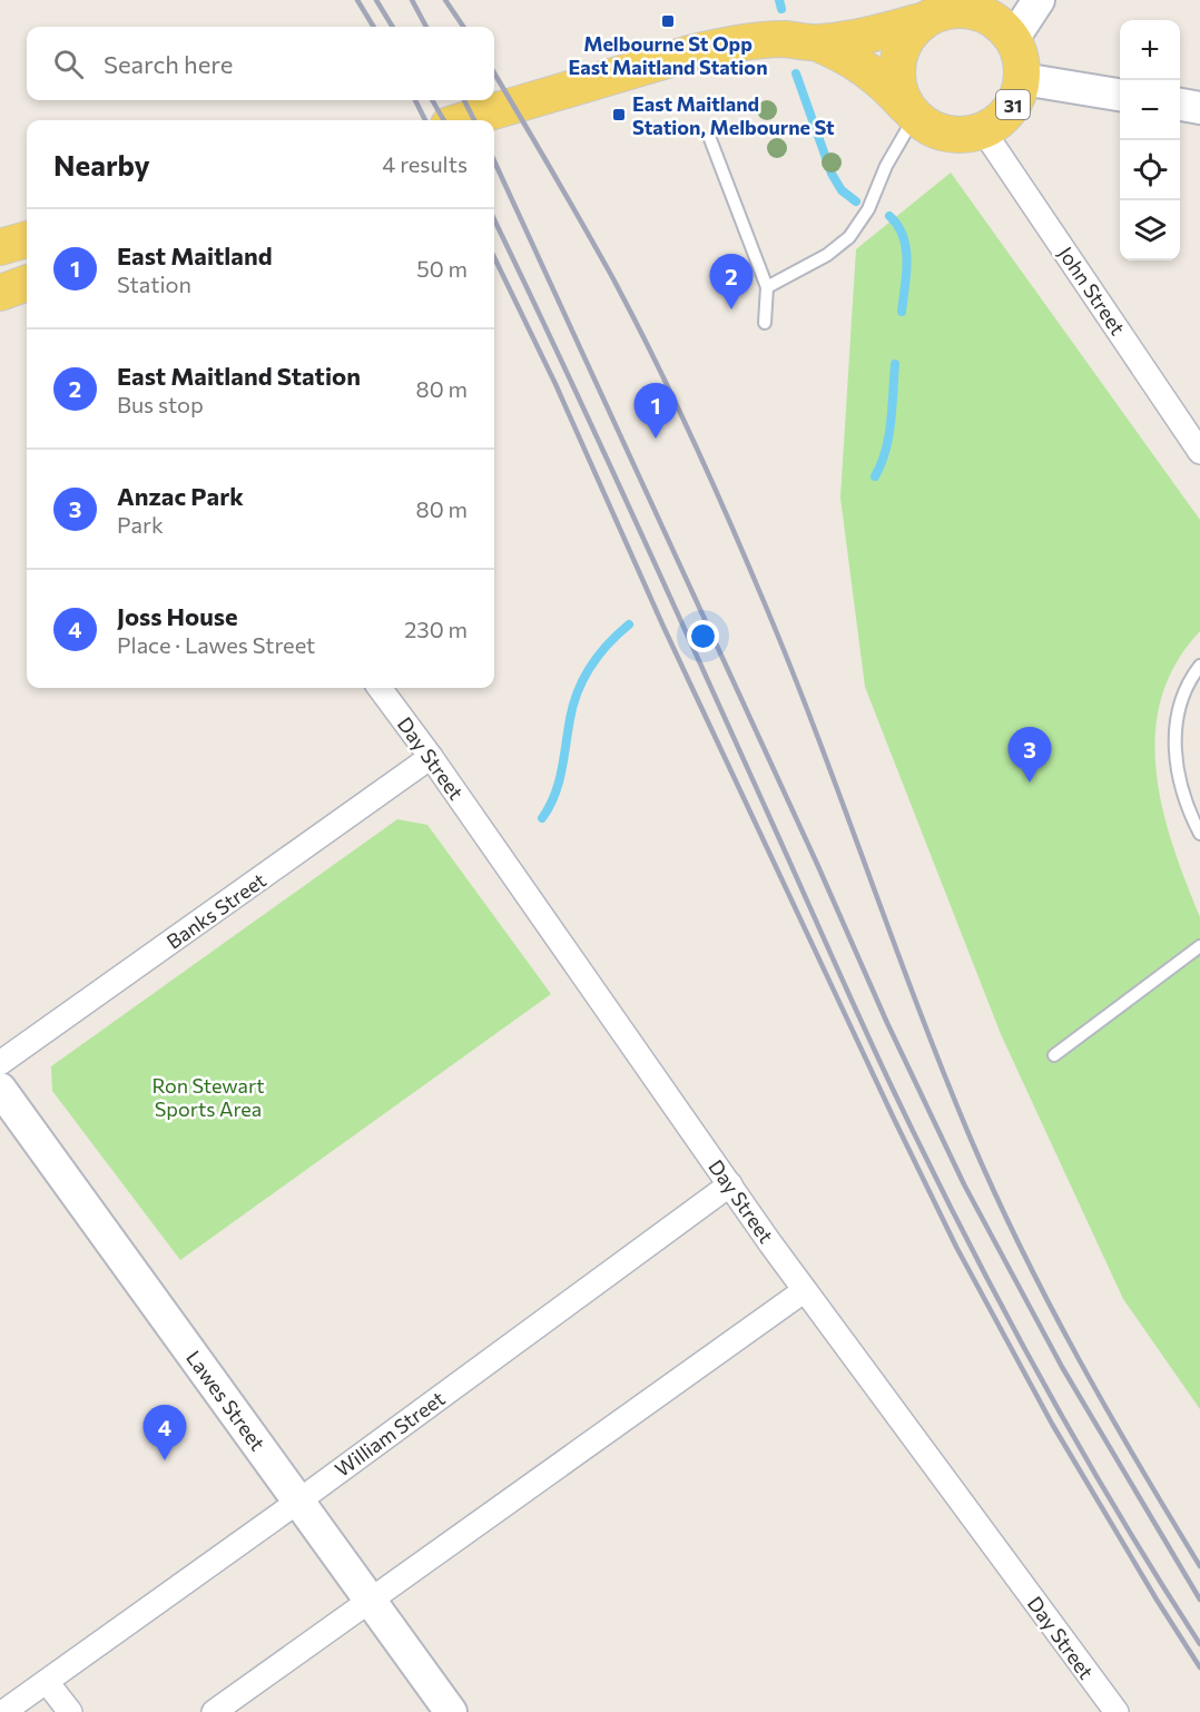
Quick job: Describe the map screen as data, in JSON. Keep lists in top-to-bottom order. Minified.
{"streets":{"main road":["31","Lawes Street"],"street":["John Street","Day Street","Banks Street","William Street"]},"crossings":[["31","John Street"],["Day Street","Banks Street"],["Day Street","William Street"],["Lawes Street","William Street"]],"parks":["Ron Stewart Sports Area"],"places":{"transit":["Melbourne St Opp East Maitland Station","East Maitland Station, Melbourne St"]},"page":{"map_buttons":["+","−"],"search":"Search here","heading":["Nearby","4 results"],"list":[{"mark":"1","name":"East Maitland","note":"Station","value":"50 m"},{"mark":"2","name":"East Maitland Station","note":"Bus stop","value":"80 m"},{"mark":"3","name":"Anzac Park","note":"Park","value":"80 m"},{"mark":"4","name":"Joss House","note":"Place · Lawes Street","value":"230 m"}],"pins":["2","1","3","4"]}}
